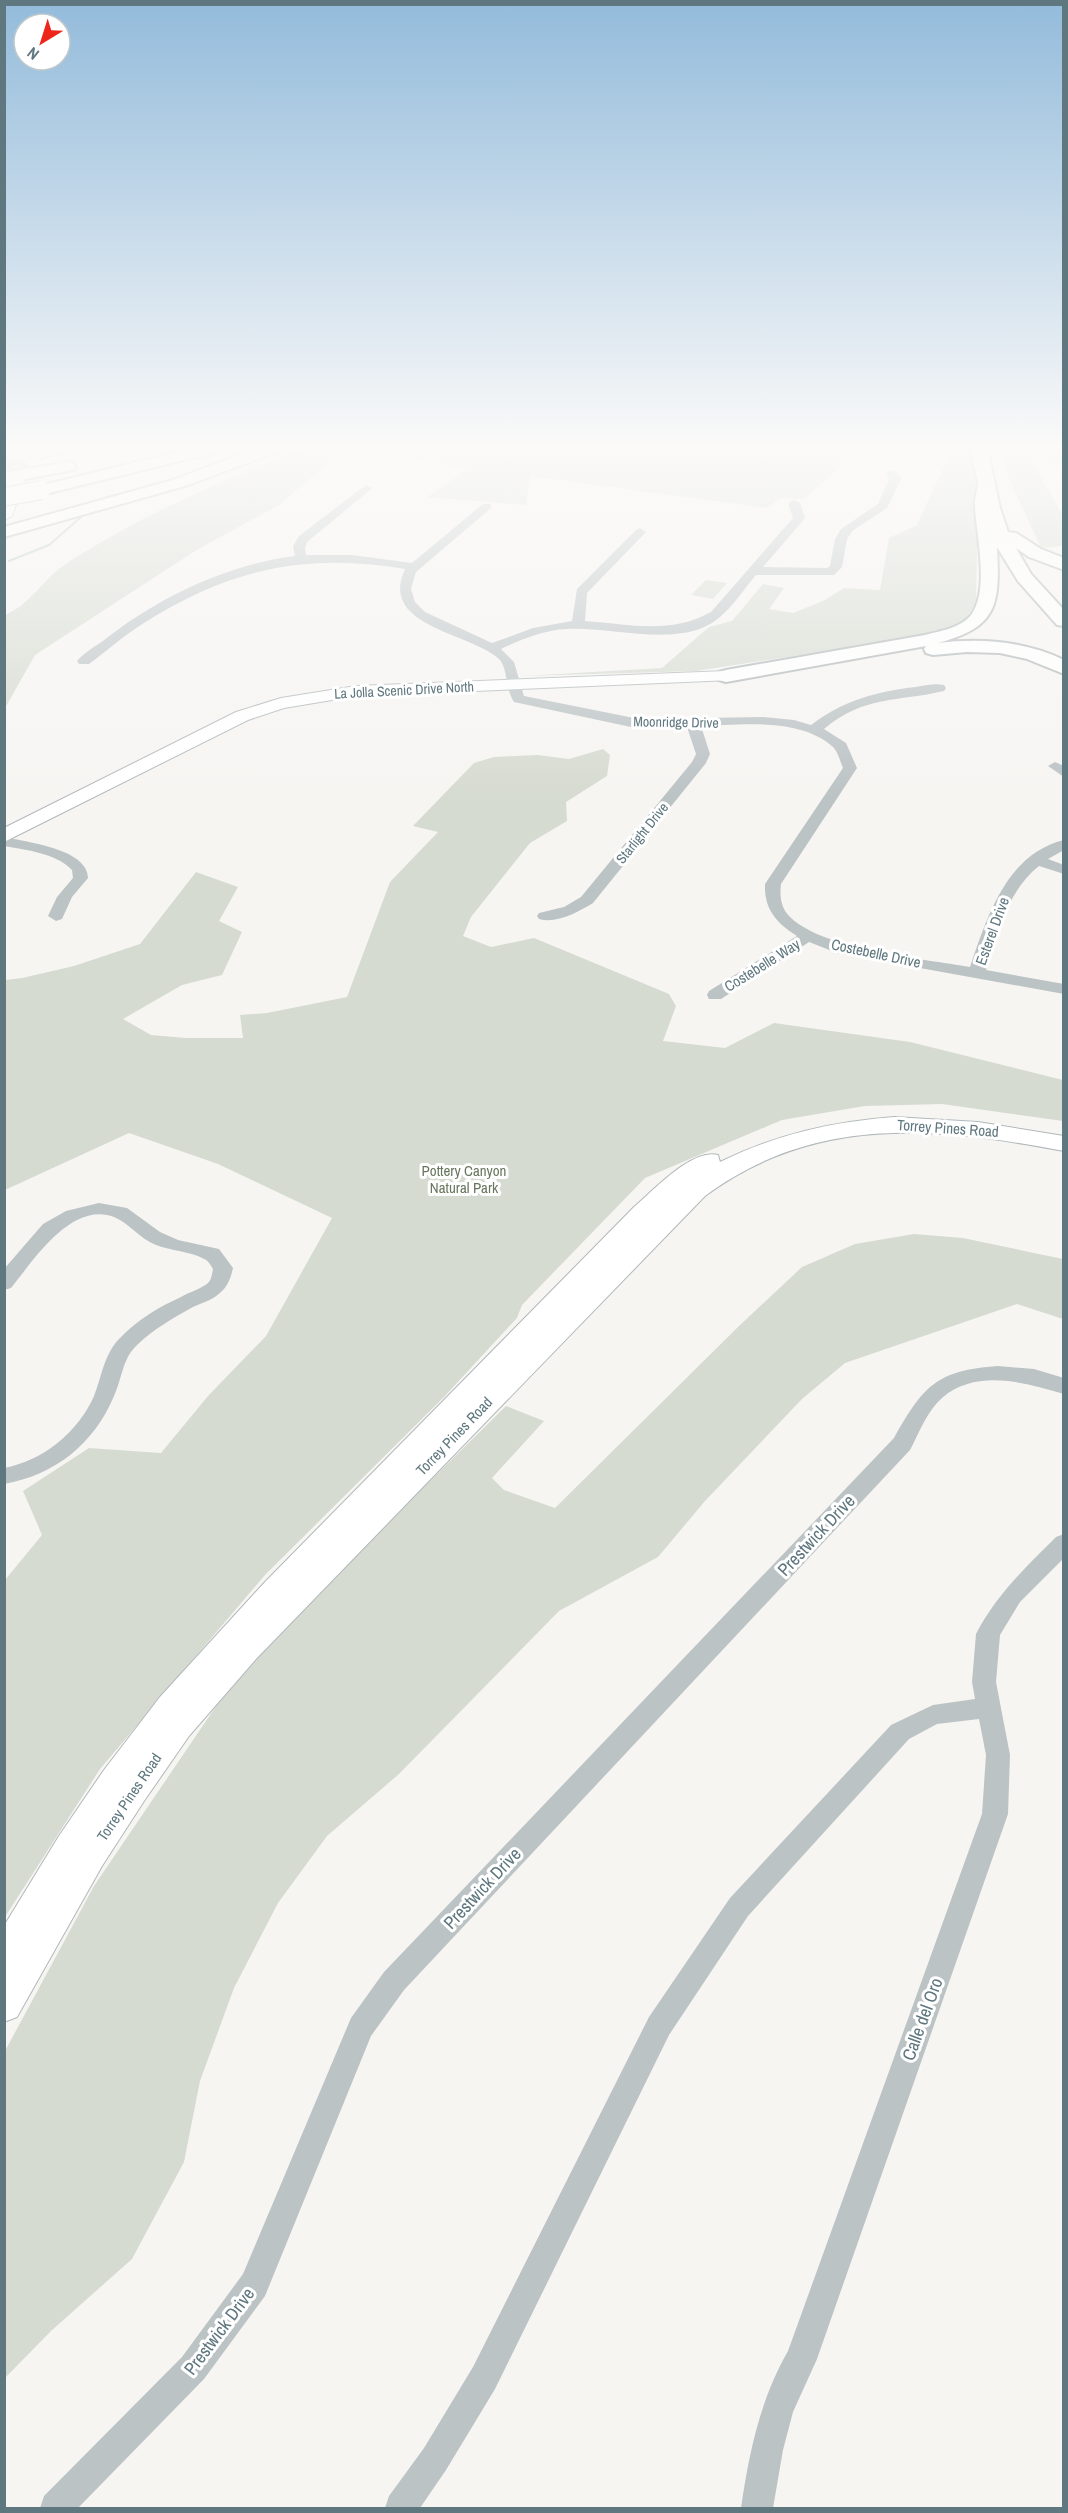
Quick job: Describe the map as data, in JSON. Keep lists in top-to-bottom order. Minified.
{"streets":{"main road":["La Jolla Scenic Drive North","Torrey Pines Road"],"street":["Moonridge Drive","Starlight Drive","Esterel Drive","Costebelle Drive","Costebelle Way","Prestwick Drive","Calle del Oro"]},"crossings":[["La Jolla Scenic Drive North","Moonridge Drive"],["Moonridge Drive","Starlight Drive"],["Moonridge Drive","Costebelle Drive"],["Esterel Drive","Costebelle Drive"],["Costebelle Drive","Costebelle Way"]],"parks":["Pottery Canyon Natural Park"],"north":"bottom left"}
